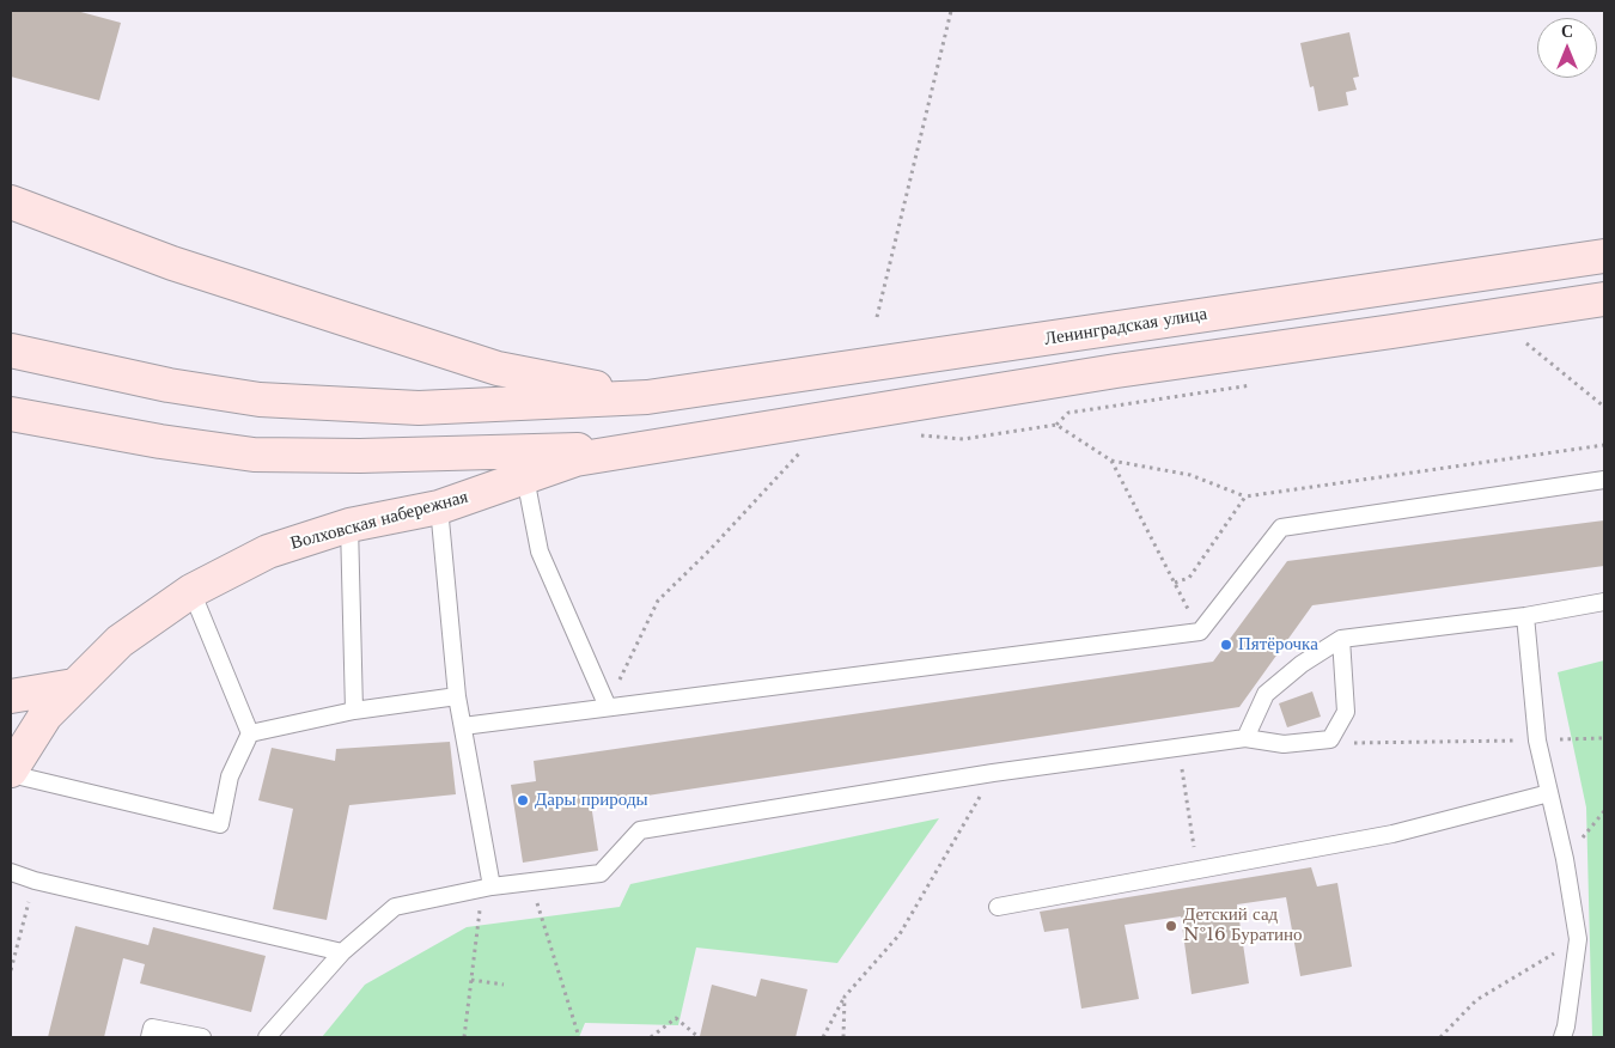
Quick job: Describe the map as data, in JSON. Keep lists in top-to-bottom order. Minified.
{"streets":{"main road":["Ленинградская улица","Волховская набережная"]},"places":["Пятёрочка","Дары природы","Детский сад №16 Буратино"],"north":"top"}
